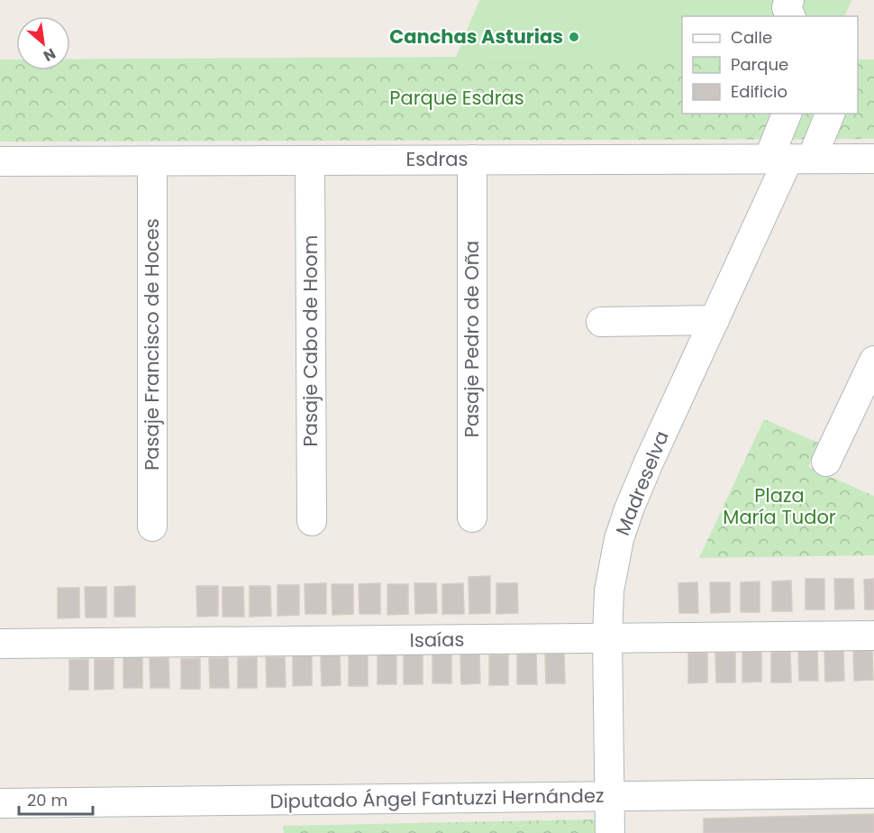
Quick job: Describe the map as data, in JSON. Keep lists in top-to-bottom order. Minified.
{"streets":{"street":["Esdras","Pasaje Pedro de Oña","Pasaje Cabo de Hoom","Pasaje Francisco de Hoces","Madreselva","Isaías","Diputado Ángel Fantuzzi Hernández"]},"crossings":[["Esdras","Pasaje Pedro de Oña"],["Esdras","Pasaje Cabo de Hoom"],["Esdras","Pasaje Francisco de Hoces"],["Esdras","Madreselva"],["Madreselva","Isaías"],["Madreselva","Diputado Ángel Fantuzzi Hernández"]],"parks":["Parque Esdras","Plaza María Tudor"],"places":["Canchas Asturias"],"legend":["Calle","Parque","Edificio"],"scale_bar":"20 m","north":"bottom right"}
